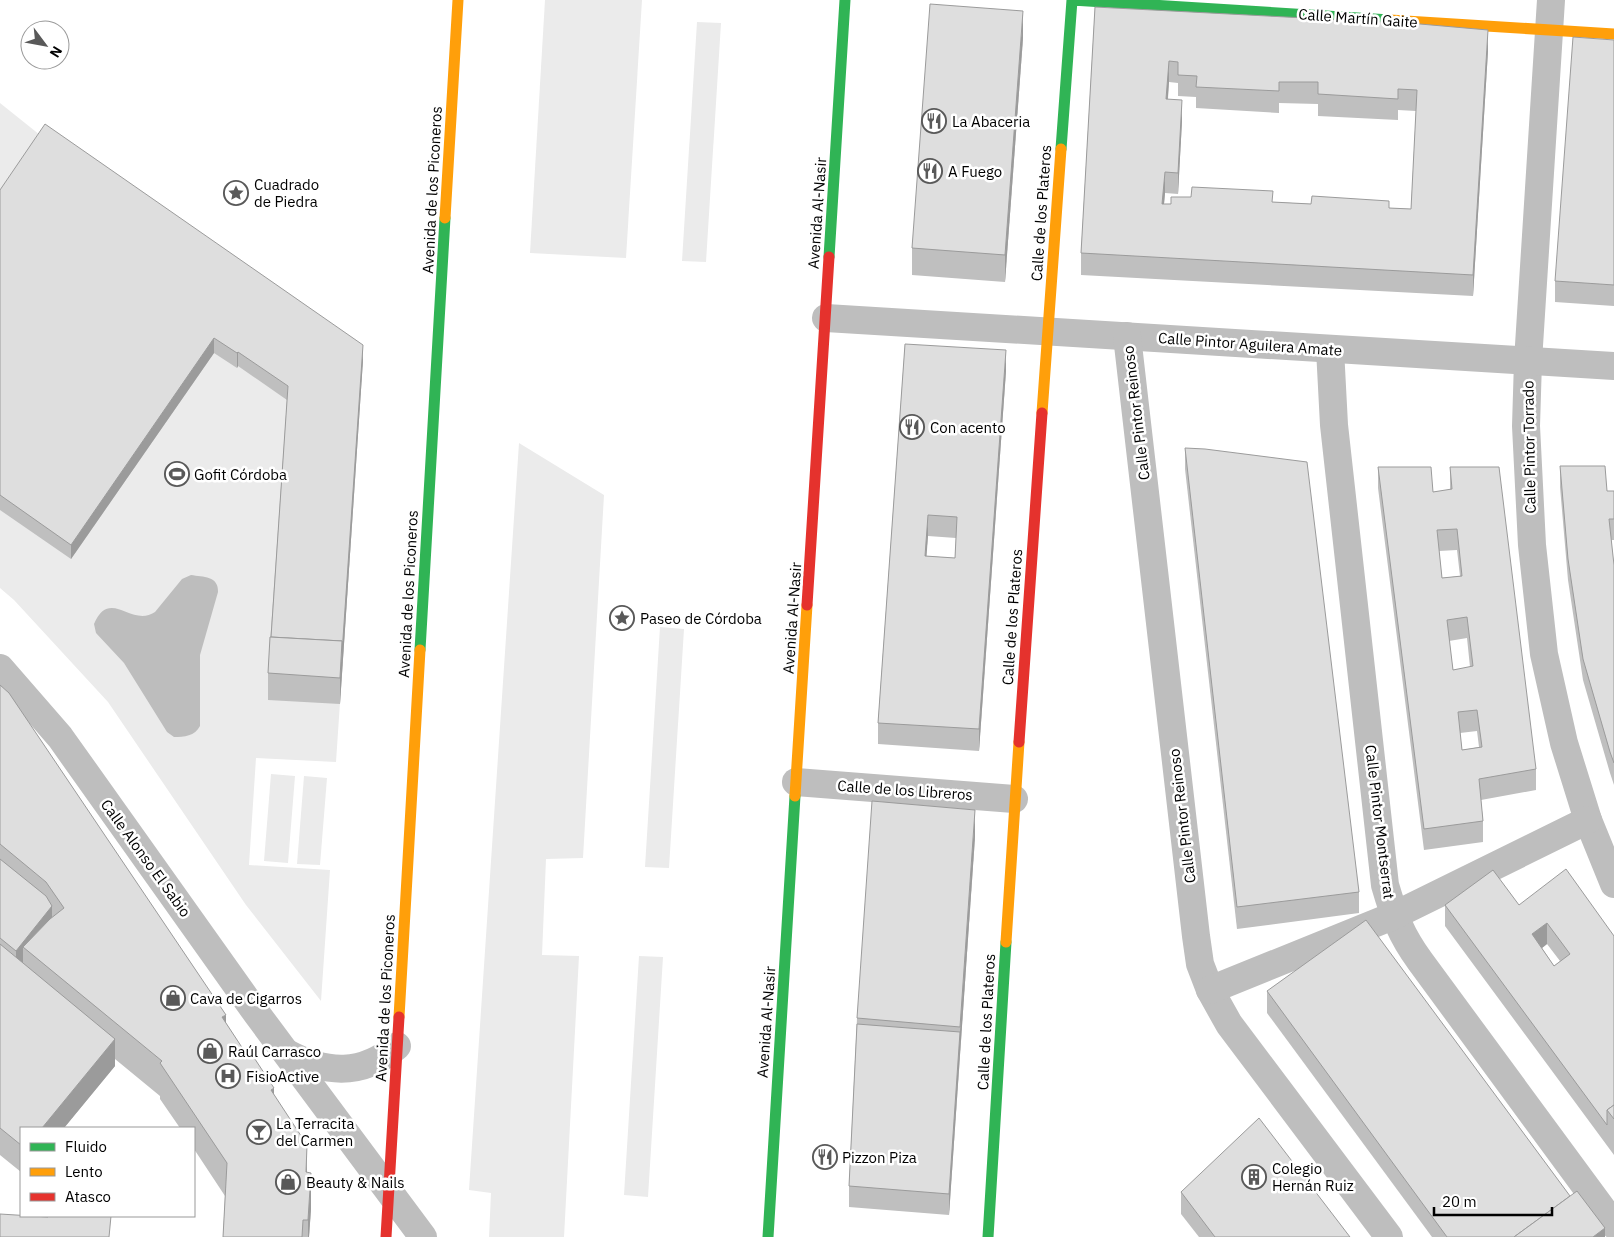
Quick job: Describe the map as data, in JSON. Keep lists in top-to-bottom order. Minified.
{"streets":{"main road":["Calle Martín Gaite","Avenida de los Piconeros","Avenida Al-Nasir","Calle de los Plateros"],"street":["Calle Pintor Aguilera Amate","Calle Pintor Reinoso","Calle Pintor Torrado","Calle de los Libreros","Calle Pintor Montserrat","Calle Alonso El Sabio"]},"crossings":[["Calle Martín Gaite","Calle de los Plateros"],["Calle Martín Gaite","Calle Pintor Torrado"],["Avenida de los Piconeros","Calle Alonso El Sabio"],["Avenida Al-Nasir","Calle Pintor Aguilera Amate"],["Avenida Al-Nasir","Calle de los Libreros"],["Calle de los Plateros","Calle Pintor Aguilera Amate"],["Calle de los Plateros","Calle de los Libreros"],["Calle Pintor Aguilera Amate","Calle Pintor Reinoso"],["Calle Pintor Aguilera Amate","Calle Pintor Torrado"],["Calle Pintor Aguilera Amate","Calle Pintor Montserrat"]],"places":{"restaurant":["La Abaceria","A Fuego","Con acento","Pizzon Piza"],"place":["Cuadrado de Piedra","Paseo de Córdoba"],"sports":["Gofit Córdoba"],"shop":["Cava de Cigarros","Raúl Carrasco","Beauty & Nails"],"hospital":["FisioActive"],"bar":["La Terracita del Carmen"],"building":["Colegio Hernán Ruiz"]},"legend":["Fluido","Lento","Atasco"],"scale_bar":"20 m","north":"bottom right"}
